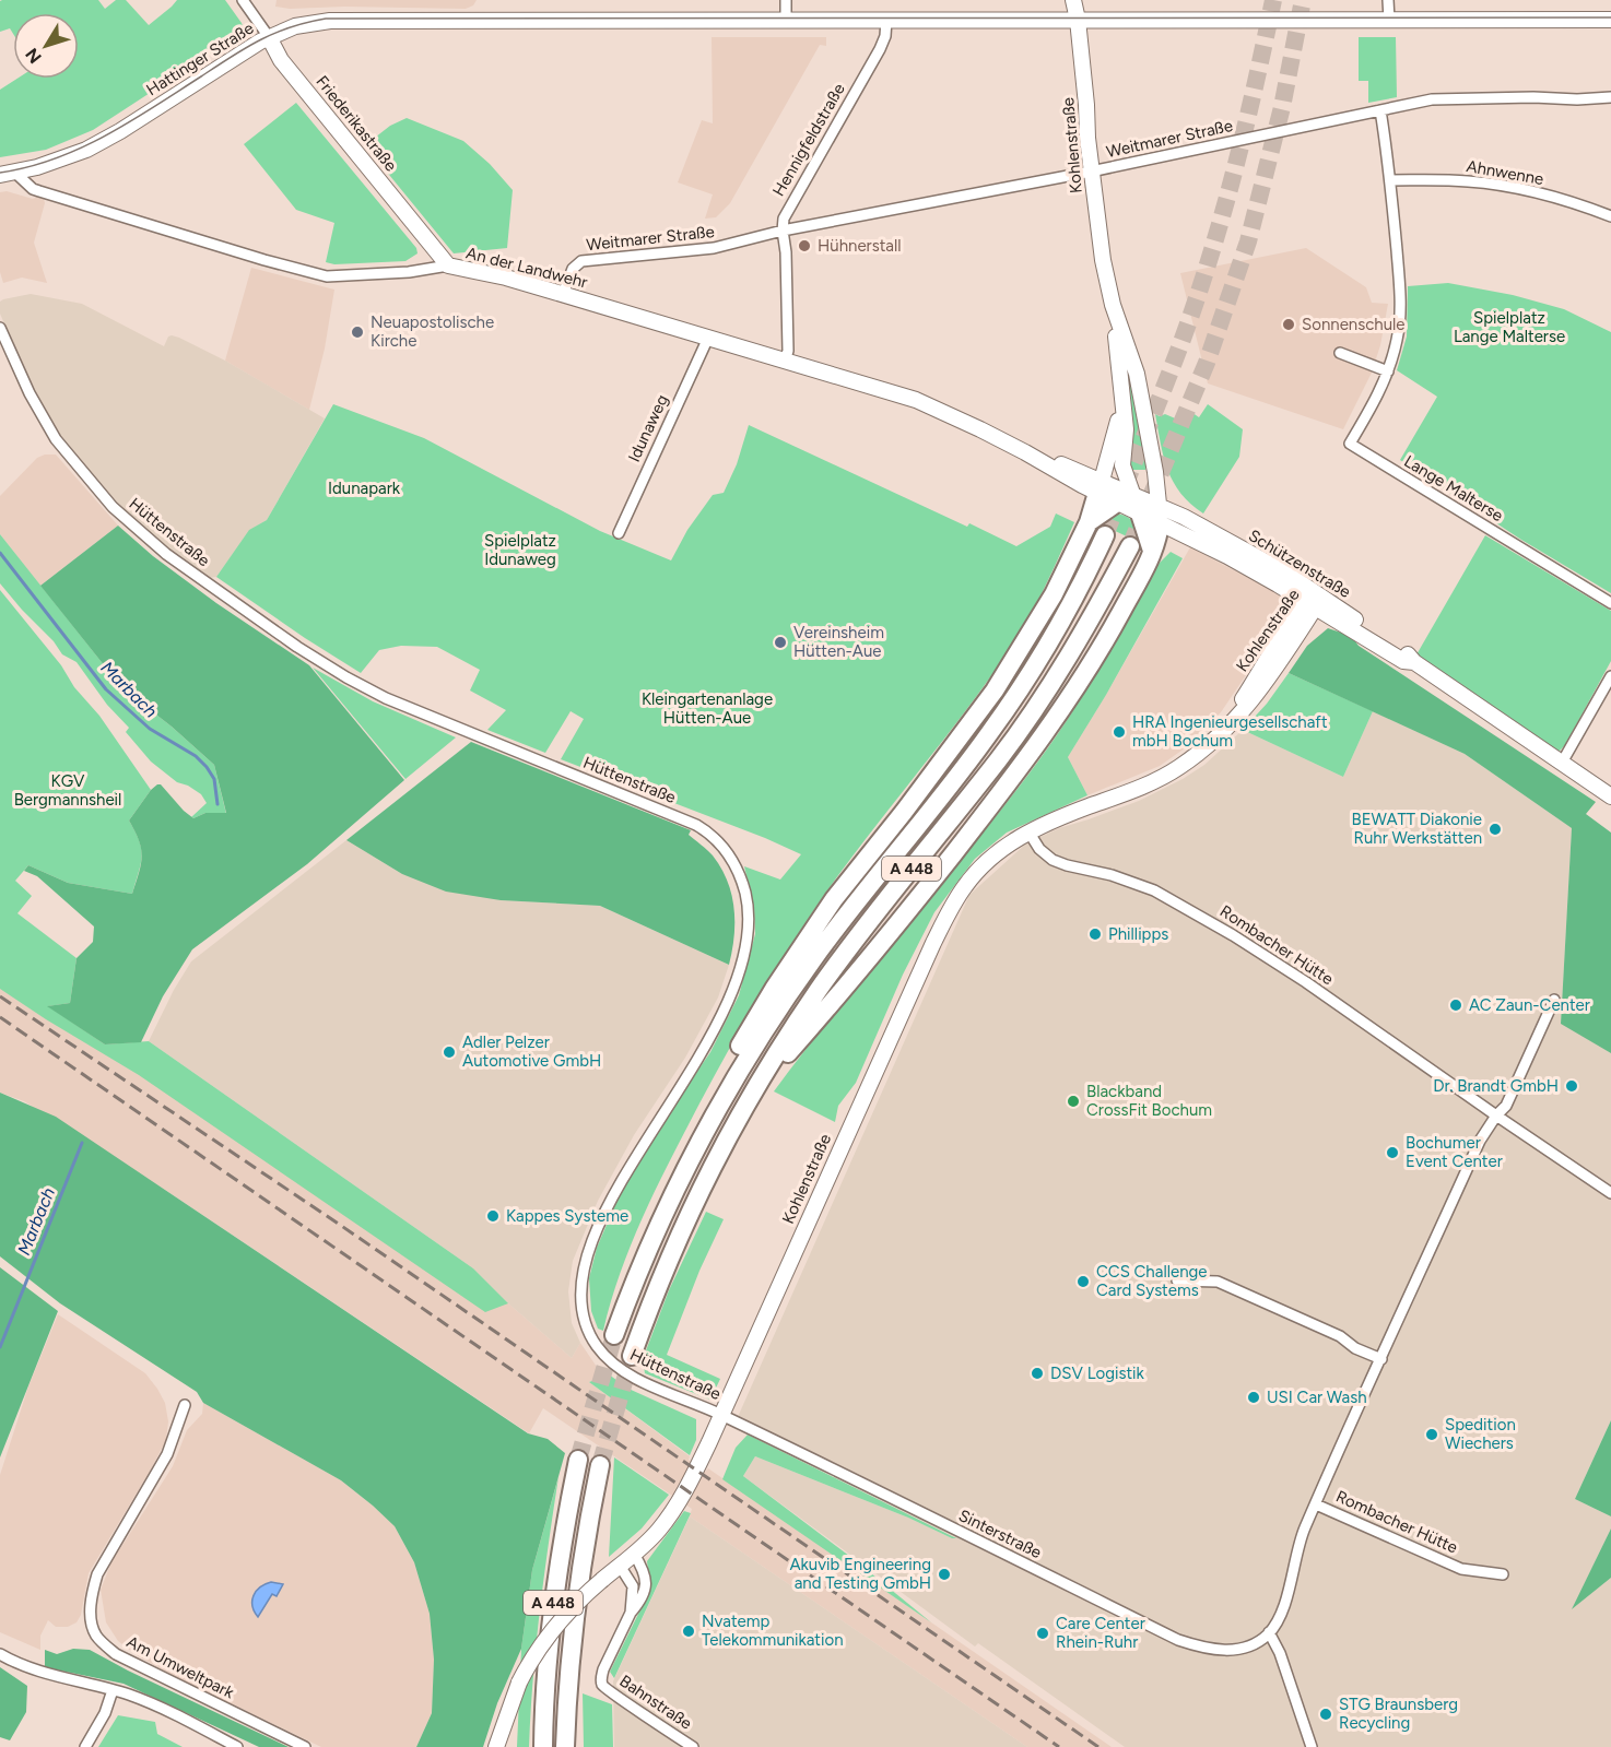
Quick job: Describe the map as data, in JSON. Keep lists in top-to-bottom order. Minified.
{"streets":{"highway":["A 448"],"street":["Hattinger Straße","Friederikastraße","Weitmarer Straße","Hennigfeldstraße","Kohlenstraße","Ahnwenne","An der Landwehr","Idunaweg","Lange Malterse","Hüttenstraße","Schützenstraße","Rombacher Hütte","Sinterstraße","Am Umweltpark","Bahnstraße"]},"crossings":[["Hattinger Straße","Friederikastraße"],["Hattinger Straße","Hennigfeldstraße"],["Hattinger Straße","Kohlenstraße"],["Hattinger Straße","An der Landwehr"],["Friederikastraße","An der Landwehr"],["Weitmarer Straße","Hennigfeldstraße"],["Weitmarer Straße","Kohlenstraße"],["Weitmarer Straße","An der Landwehr"],["Weitmarer Straße","Lange Malterse"],["Hennigfeldstraße","An der Landwehr"],["Kohlenstraße","An der Landwehr"],["Kohlenstraße","Hüttenstraße"],["Kohlenstraße","Schützenstraße"],["Kohlenstraße","Rombacher Hütte"],["Kohlenstraße","Sinterstraße"],["Kohlenstraße","Bahnstraße"],["Ahnwenne","Lange Malterse"],["An der Landwehr","Idunaweg"],["An der Landwehr","Schützenstraße"],["Hüttenstraße","Sinterstraße"],["Rombacher Hütte","Sinterstraße"]],"water":["Marbach"],"parks":["Spielplatz Lange Malterse","Idunapark","Spielplatz Idunaweg","Kleingartenanlage Hütten-Aue","KGV Bergmannsheil"],"places":["Hühnerstall","Sonnenschule","Neuapostolische Kirche","Vereinsheim Hütten-Aue","HRA Ingenieurgesellschaft mbH Bochum","BEWATT Diakonie Ruhr Werkstätten","Phillipps","AC Zaun-Center","Adler Pelzer Automotive GmbH","Dr. Brandt GmbH","Blackband CrossFit Bochum","Bochumer Event Center","Kappes Systeme","CCS Challenge Card Systems","DSV Logistik","USI Car Wash","Spedition Wiechers","Akuvib Engineering and Testing GmbH","Nvatemp Telekommunikation","Care Center Rhein-Ruhr","STG Braunsberg Recycling"],"north":"bottom left"}
